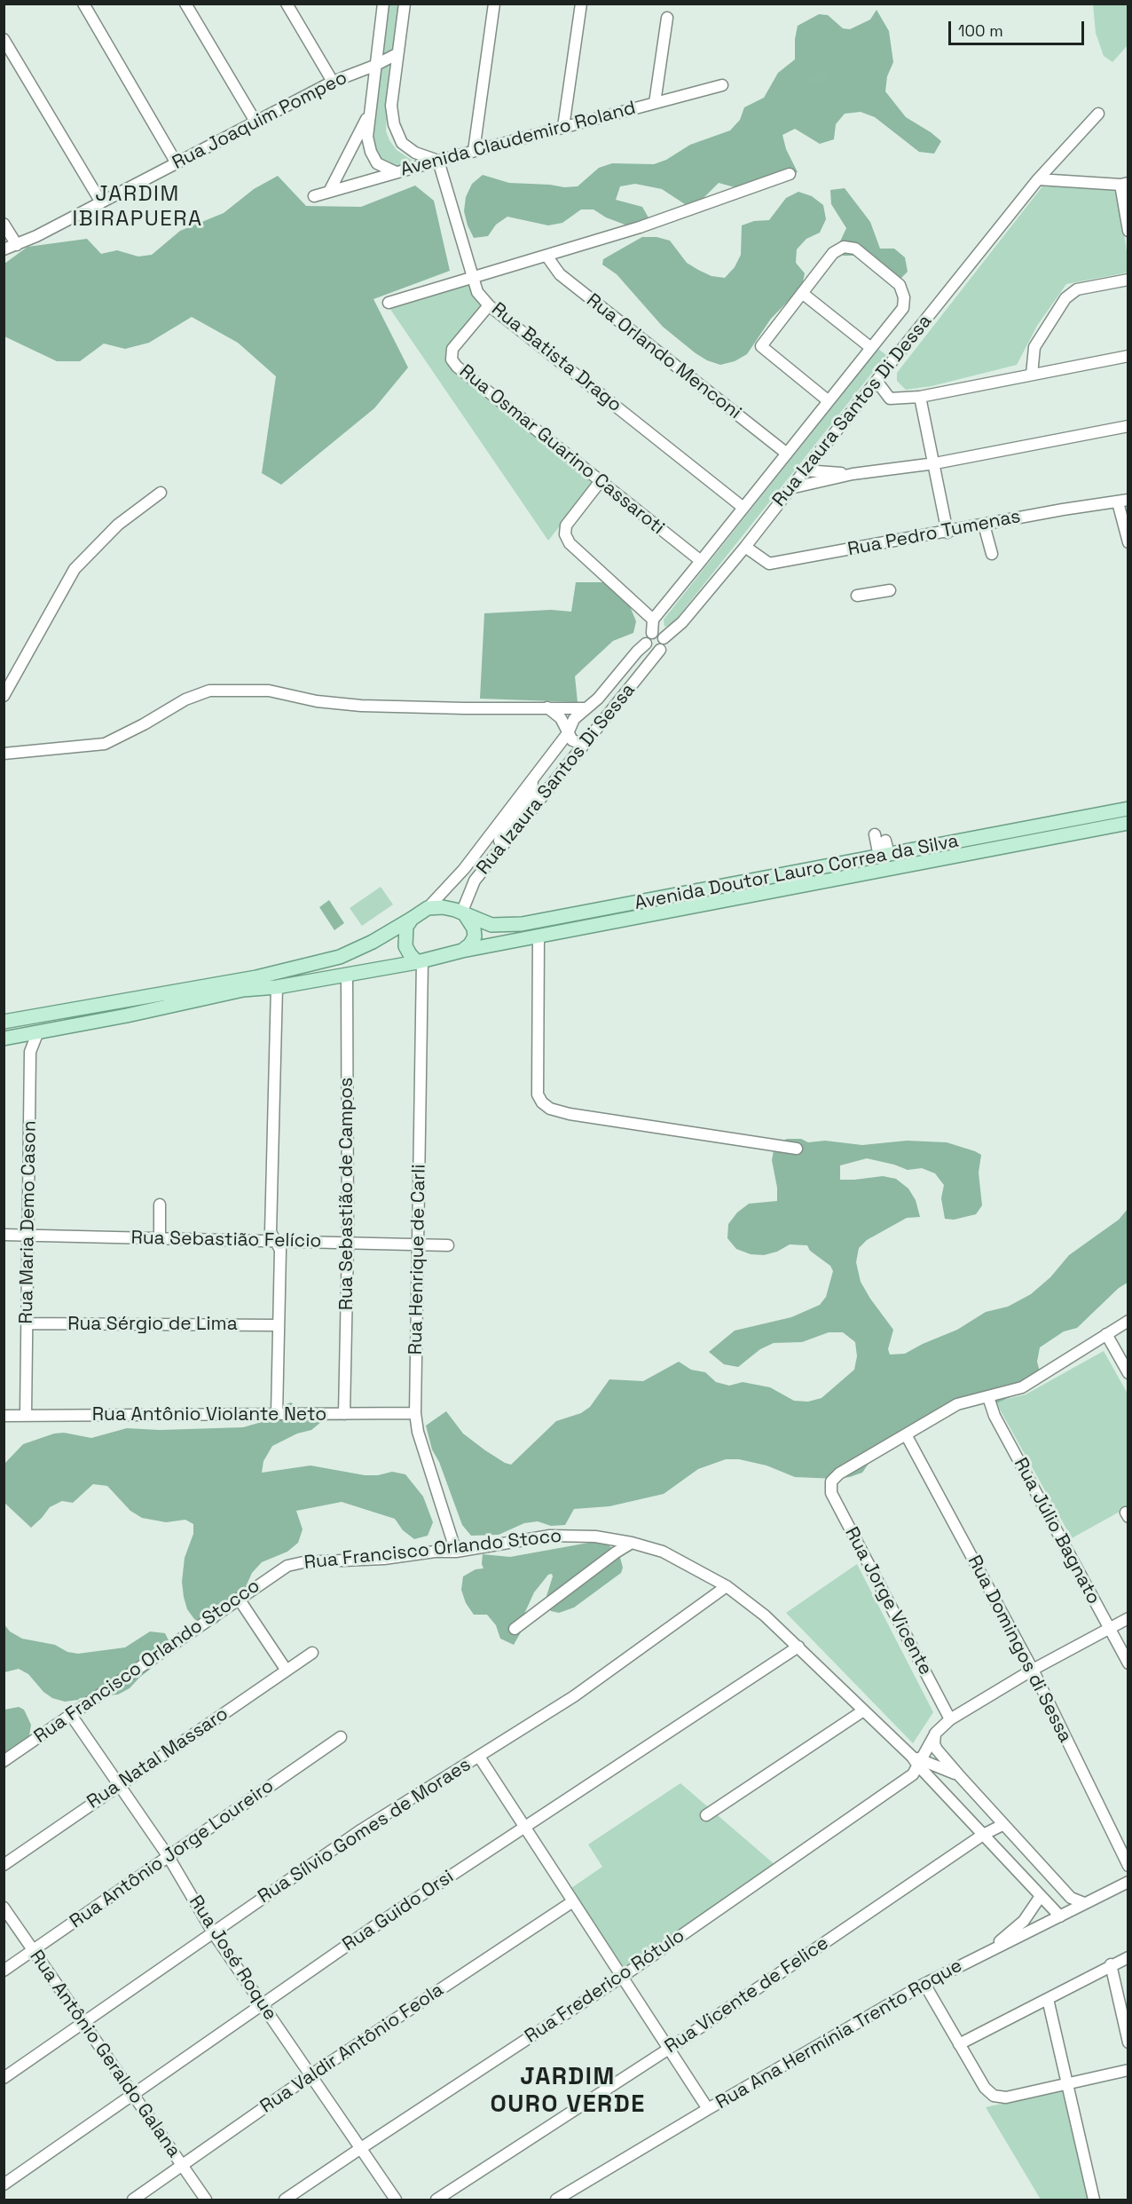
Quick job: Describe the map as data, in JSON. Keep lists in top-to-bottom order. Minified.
{"streets":{"main road":["Avenida Doutor Lauro Correa da Silva"],"street":["Rua Joaquim Pompeo","Avenida Claudemiro Roland","Rua Orlando Menconi","Rua Batista Drago","Rua Izaura Santos Di Dessa","Rua Osmar Guarino Cassaroti","Rua Pedro Tumenas","Rua Izaura Santos Di Sessa","Rua Sebastião de Campos","Rua Maria Demo Cason","Rua Sebastião Felício","Rua Henrique de Carli","Rua Sérgio de Lima","Rua Antônio Violante Neto","Rua Júlio Bagnato","Rua Francisco Orlando Stoco","Rua Jorge Vicente","Rua Domingos di Sessa","Rua Francisco Orlando Stocco","Rua Natal Massaro","Rua Sílvio Gomes de Moraes","Rua Antônio Jorge Loureiro","Rua Guido Orsi","Rua José Roque","Rua Frederico Rótulo","Rua Vicente de Felice","Rua Ana Hermínia Trento Roque","Rua Valdir Antônio Feola","Rua Antônio Geraldo Galana"]},"crossings":[["Avenida Claudemiro Roland","Rua Batista Drago"],["Rua Orlando Menconi","Rua Izaura Santos Di Dessa"],["Rua Batista Drago","Rua Izaura Santos Di Dessa"],["Rua Batista Drago","Rua Osmar Guarino Cassaroti"],["Rua Izaura Santos Di Dessa","Rua Osmar Guarino Cassaroti"],["Rua Izaura Santos Di Dessa","Rua Pedro Tumenas"],["Rua Izaura Santos Di Dessa","Rua Izaura Santos Di Sessa"],["Rua Izaura Santos Di Sessa","Avenida Doutor Lauro Correa da Silva"],["Rua Izaura Santos Di Sessa","Rua Henrique de Carli"],["Avenida Doutor Lauro Correa da Silva","Rua Henrique de Carli"],["Rua Sebastião de Campos","Rua Sebastião Felício"],["Rua Sebastião de Campos","Rua Antônio Violante Neto"],["Rua Maria Demo Cason","Rua Sebastião Felício"],["Rua Maria Demo Cason","Rua Sérgio de Lima"],["Rua Maria Demo Cason","Rua Antônio Violante Neto"],["Rua Sebastião Felício","Rua Henrique de Carli"],["Rua Henrique de Carli","Rua Antônio Violante Neto"],["Rua Henrique de Carli","Rua Francisco Orlando Stoco"],["Rua Júlio Bagnato","Rua Frederico Rótulo"],["Rua Francisco Orlando Stoco","Rua Francisco Orlando Stocco"],["Rua Francisco Orlando Stoco","Rua Sílvio Gomes de Moraes"],["Rua Francisco Orlando Stoco","Rua Guido Orsi"],["Rua Francisco Orlando Stoco","Rua Frederico Rótulo"],["Rua Francisco Orlando Stoco","Rua Vicente de Felice"],["Rua Francisco Orlando Stoco","Rua Ana Hermínia Trento Roque"],["Rua Jorge Vicente","Rua Domingos di Sessa"],["Rua Jorge Vicente","Rua Frederico Rótulo"],["Rua Domingos di Sessa","Rua Frederico Rótulo"],["Rua Francisco Orlando Stocco","Rua José Roque"],["Rua Natal Massaro","Rua José Roque"],["Rua Sílvio Gomes de Moraes","Rua José Roque"],["Rua Sílvio Gomes de Moraes","Rua Antônio Geraldo Galana"],["Rua Antônio Jorge Loureiro","Rua José Roque"],["Rua Antônio Jorge Loureiro","Rua Antônio Geraldo Galana"],["Rua Guido Orsi","Rua José Roque"],["Rua Guido Orsi","Rua Antônio Geraldo Galana"],["Rua José Roque","Rua Frederico Rótulo"],["Rua José Roque","Rua Valdir Antônio Feola"],["Rua Valdir Antônio Feola","Rua Antônio Geraldo Galana"]],"districts":["JARDIM IBIRAPUERA","JARDIM OURO VERDE"],"scale_bar":"100 m"}
